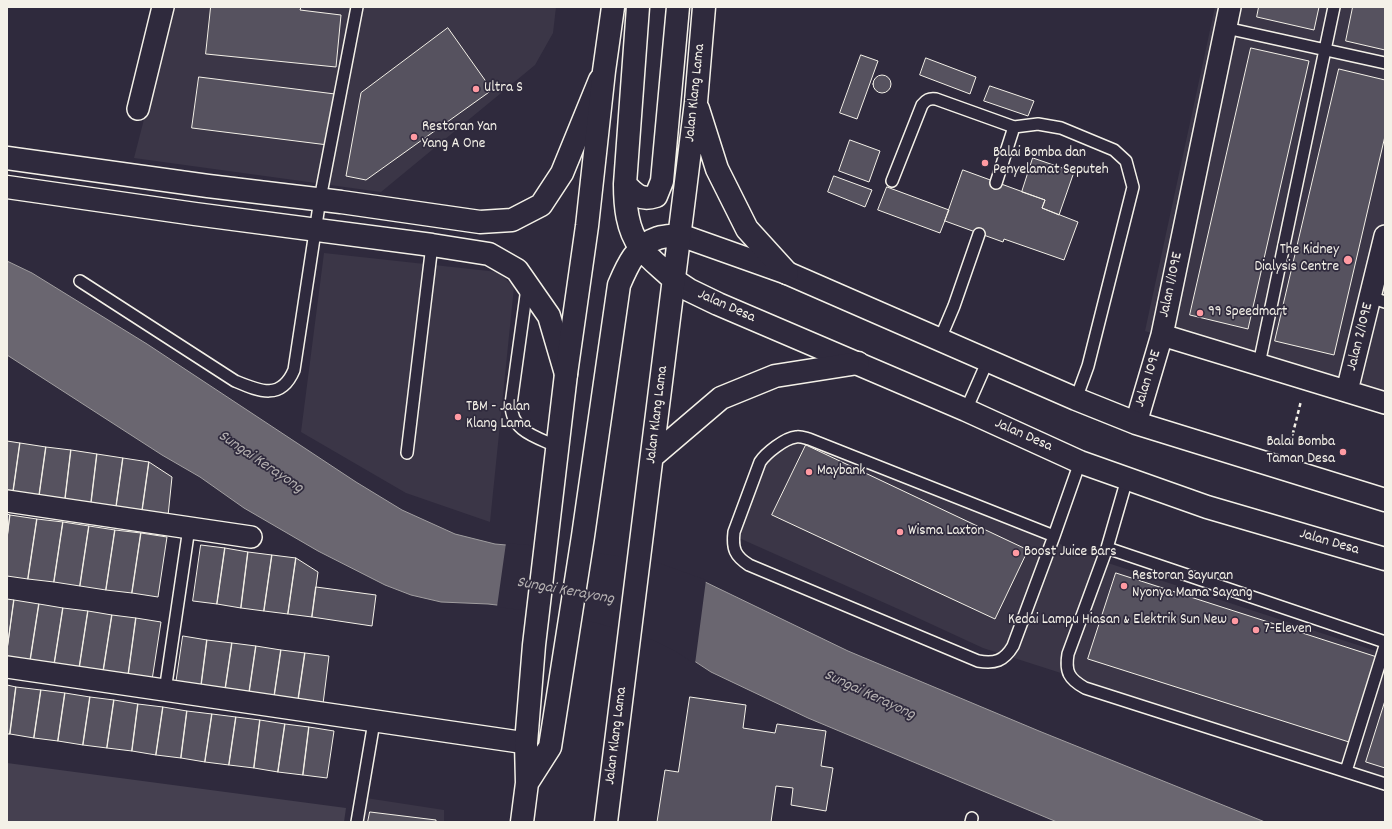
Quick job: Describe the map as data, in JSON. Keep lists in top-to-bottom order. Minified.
{"streets":{"main road":["Jalan Klang Lama","Jalan Desa"],"street":["Jalan 1/109E","Jalan 2/109E","Jalan 109E"]},"crossings":[["Jalan Klang Lama","Jalan Desa"],["Jalan 1/109E","Jalan 2/109E"],["Jalan 1/109E","Jalan 109E"]],"water":["Sungai Kerayong"],"places":["Ultra S","Restoran Yan Yang A One","Balai Bomba dan Penyelamat Seputeh","The Kidney Dialysis Centre","99 Speedmart","TBM - Jalan Klang Lama","Balai Bomba Taman Desa","Maybank","Wisma Laxton","Boost Juice Bars","Restoran Sayuran Nyonya Mama Sayang","Kedai Lampu Hiasan & Elektrik Sun New","7-Eleven"]}
